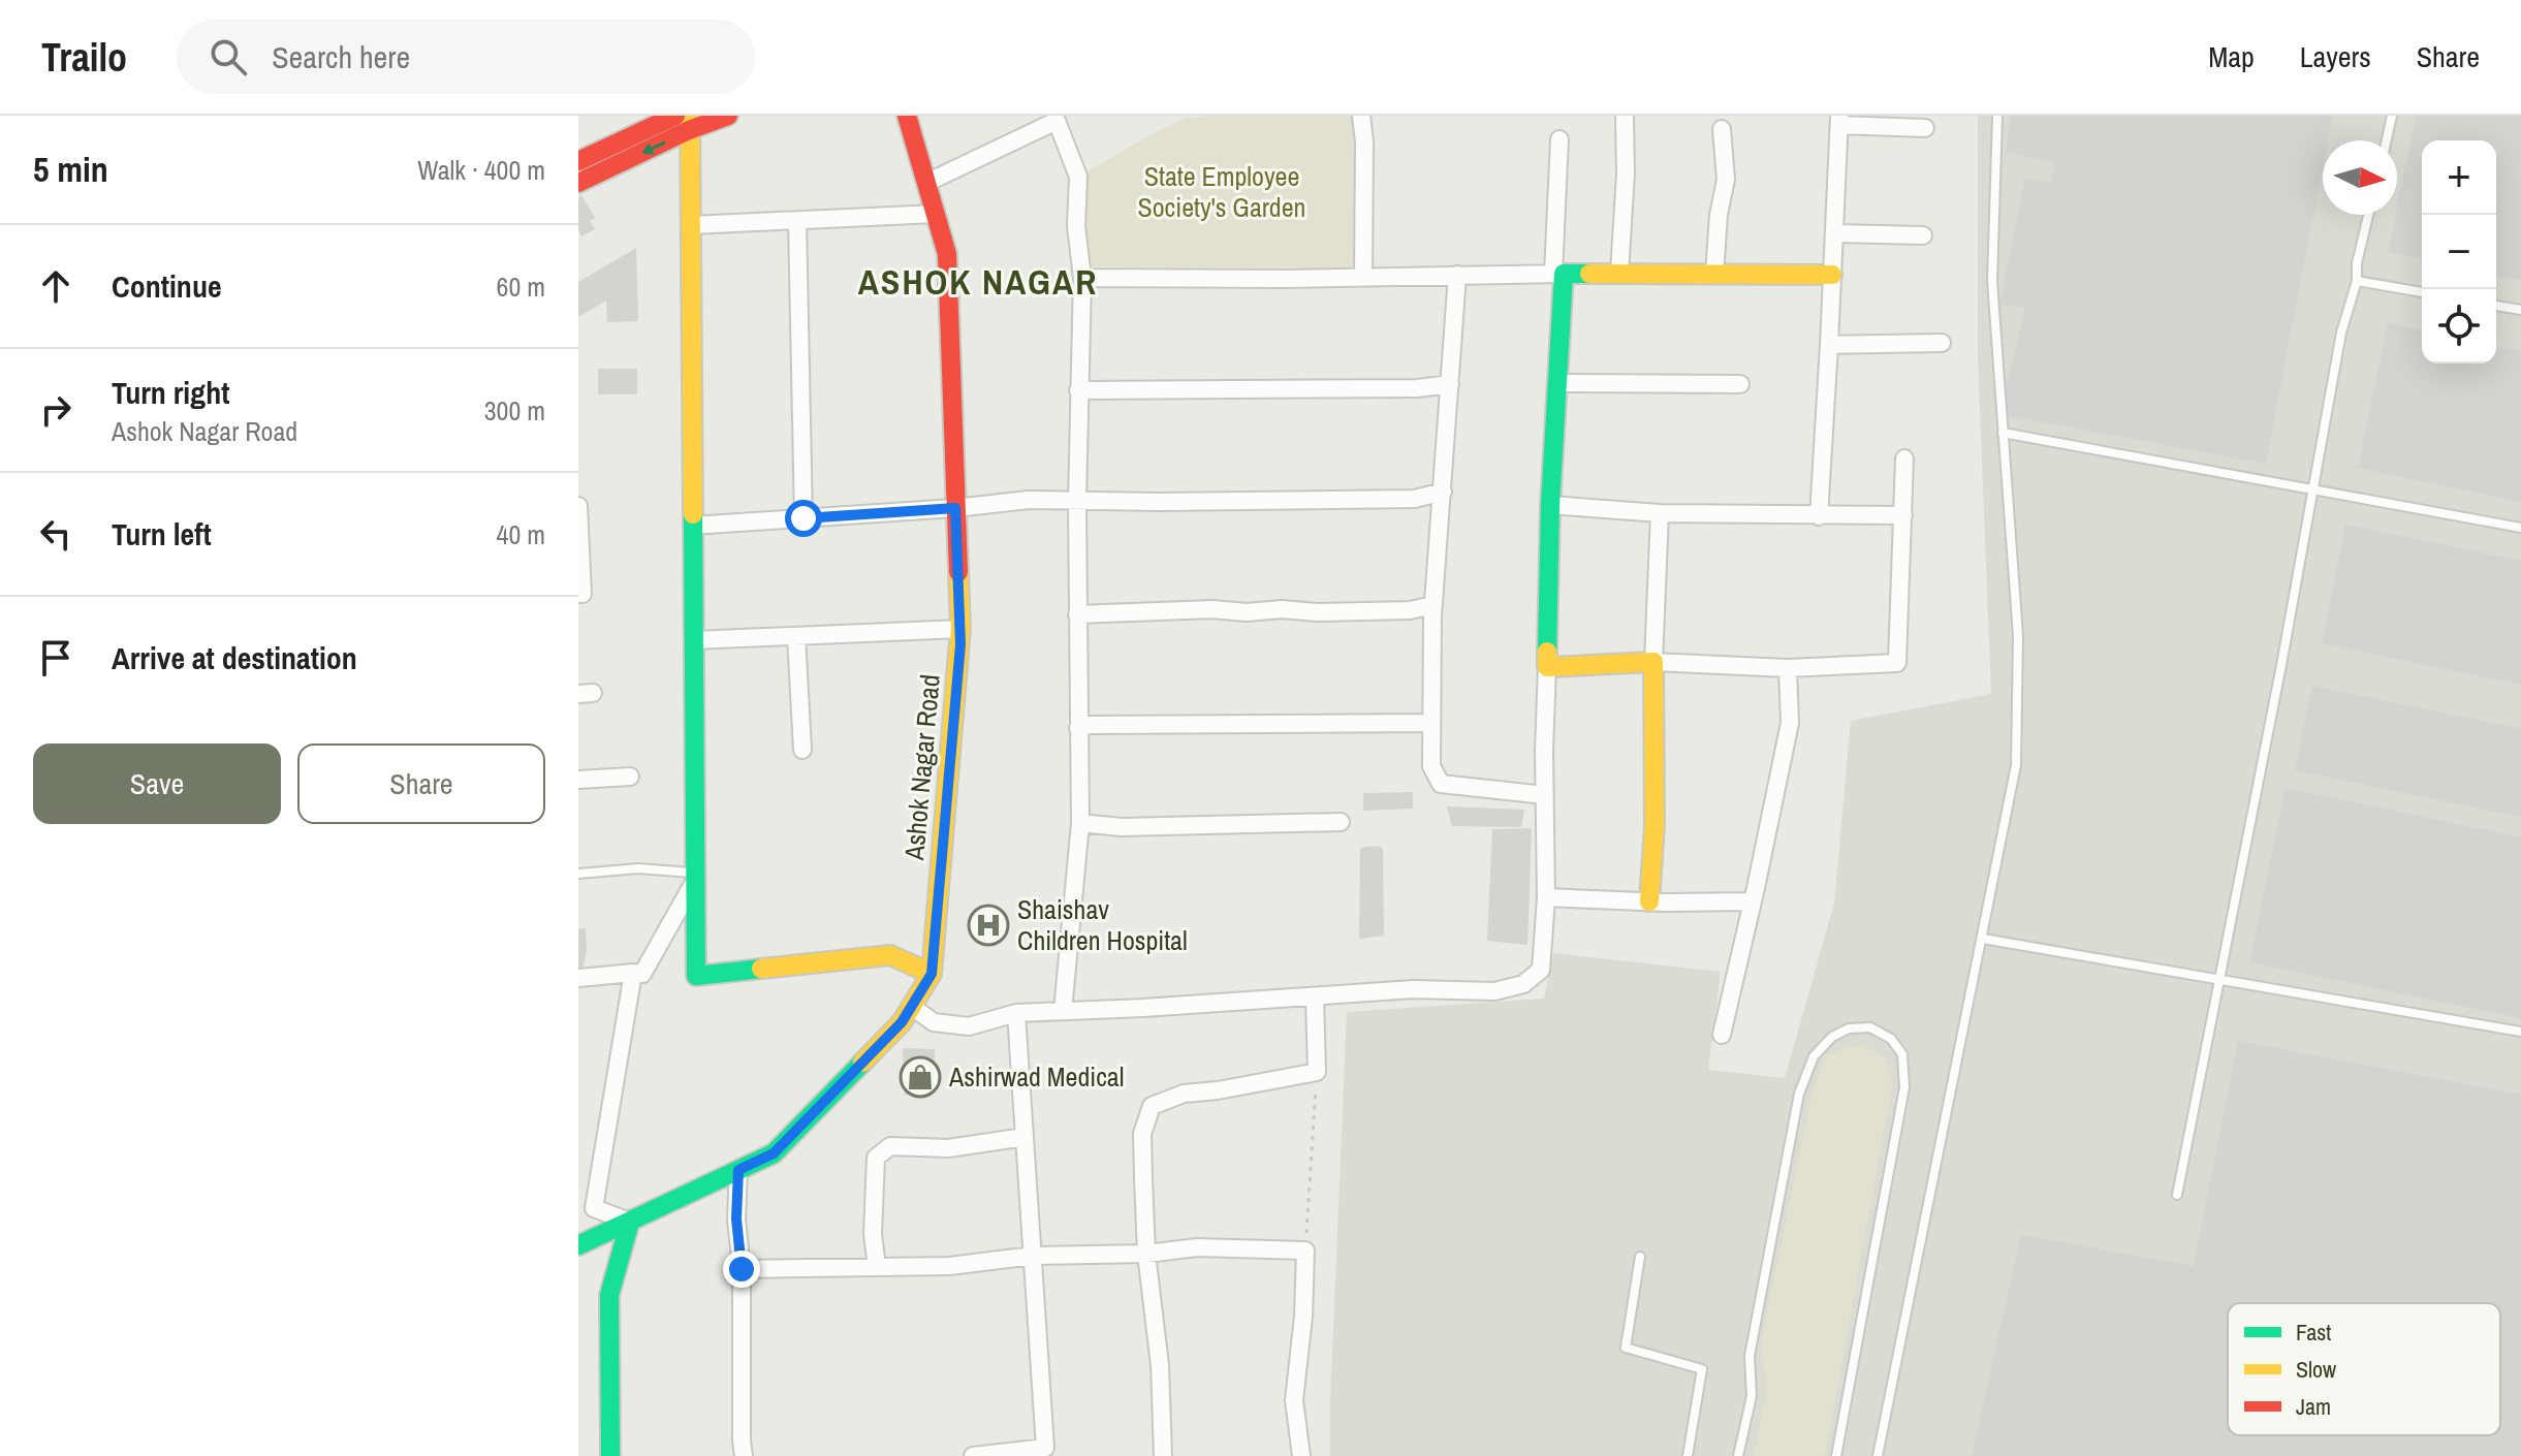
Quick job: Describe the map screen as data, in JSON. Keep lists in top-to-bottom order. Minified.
{"streets":{"street":["Ashok Nagar Road"]},"districts":["ASHOK NAGAR"],"parks":["State Employee Society's Garden"],"places":{"hospital":["Shaishav Children Hospital"],"shop":["Ashirwad Medical"]},"legend":["Fast","Slow","Jam"],"north":"right","page":{"header":"Trailo","search":"Search here","nav":["Map","Layers","Share"],"heading":["5 min","Walk · 400 m"],"map_buttons":["+","−"],"list":[["Continue","60 m"],["Turn right","Ashok Nagar Road","300 m"],["Turn left","40 m"],"Arrive at destination"],"buttons":["Save","Share"]}}
